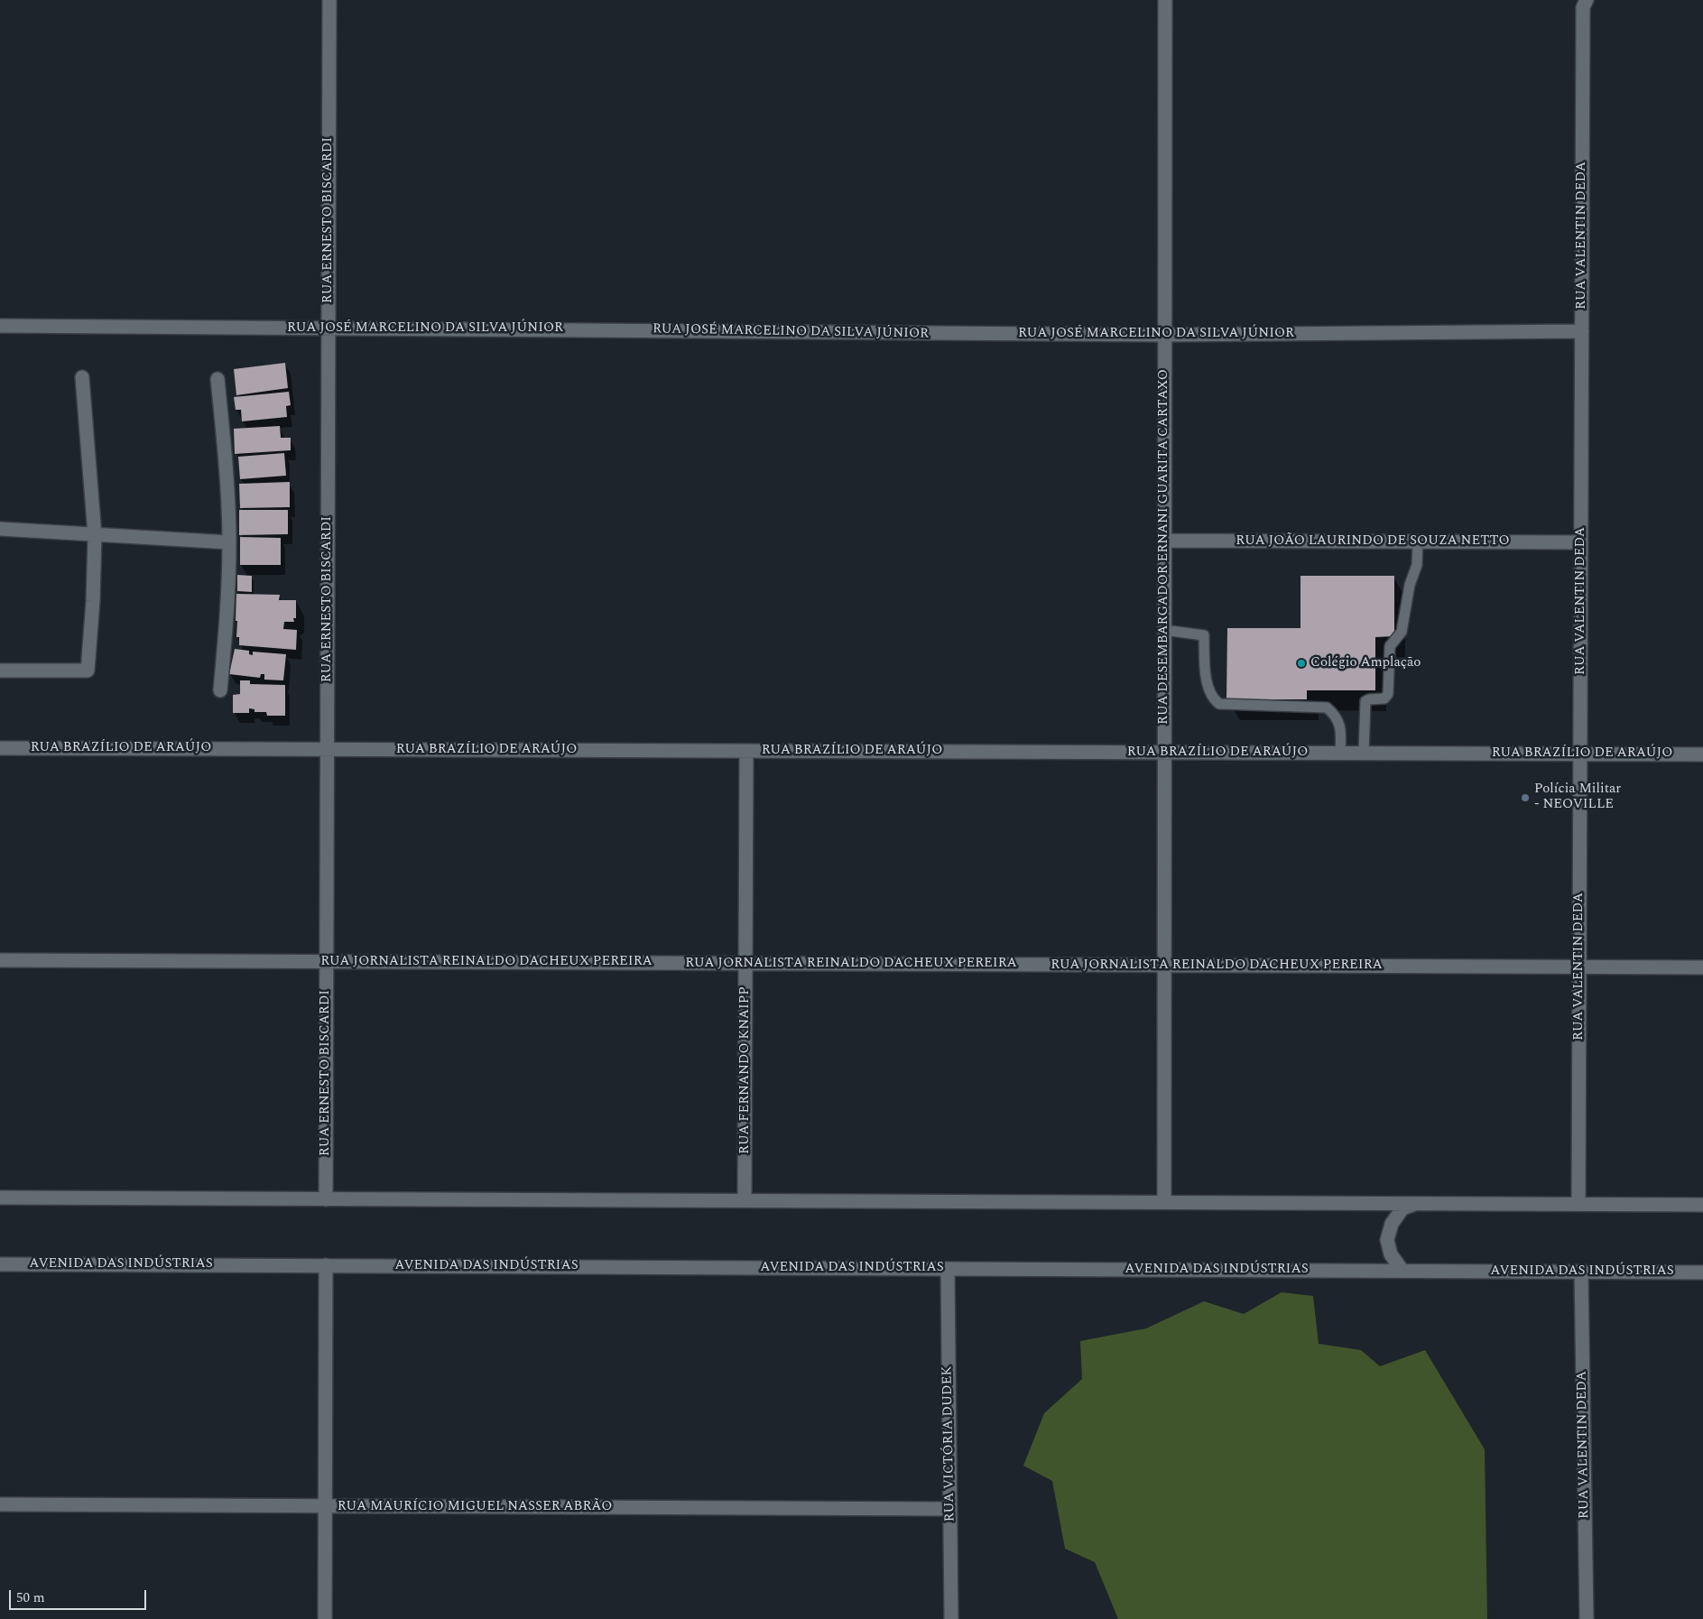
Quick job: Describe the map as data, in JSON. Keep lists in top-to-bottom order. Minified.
{"streets":{"street":["RUA ERNESTO BISCARDI","RUA VALENTIN DEDA","RUA JOSÉ MARCELINO DA SILVA JÚNIOR","RUA JOÃO LAURINDO DE SOUZA NETTO","RUA DESEMBARGADOR ERNANI GUARITA CARTAXO","RUA BRAZÍLIO DE ARAÚJO","RUA JORNALISTA REINALDO DACHEUX PEREIRA","RUA FERNANDO KNAIPP","AVENIDA DAS INDÚSTRIAS","RUA VICTÓRIA DUDEK","RUA MAURÍCIO MIGUEL NASSER ABRÃO"]},"crossings":[["RUA ERNESTO BISCARDI","RUA JOSÉ MARCELINO DA SILVA JÚNIOR"],["RUA ERNESTO BISCARDI","RUA BRAZÍLIO DE ARAÚJO"],["RUA ERNESTO BISCARDI","RUA JORNALISTA REINALDO DACHEUX PEREIRA"],["RUA VALENTIN DEDA","RUA JOSÉ MARCELINO DA SILVA JÚNIOR"],["RUA VALENTIN DEDA","RUA JOÃO LAURINDO DE SOUZA NETTO"],["RUA VALENTIN DEDA","RUA BRAZÍLIO DE ARAÚJO"],["RUA VALENTIN DEDA","RUA JORNALISTA REINALDO DACHEUX PEREIRA"],["RUA VALENTIN DEDA","AVENIDA DAS INDÚSTRIAS"],["RUA JOSÉ MARCELINO DA SILVA JÚNIOR","RUA DESEMBARGADOR ERNANI GUARITA CARTAXO"],["RUA JOÃO LAURINDO DE SOUZA NETTO","RUA DESEMBARGADOR ERNANI GUARITA CARTAXO"],["RUA DESEMBARGADOR ERNANI GUARITA CARTAXO","RUA BRAZÍLIO DE ARAÚJO"],["RUA DESEMBARGADOR ERNANI GUARITA CARTAXO","RUA JORNALISTA REINALDO DACHEUX PEREIRA"],["RUA BRAZÍLIO DE ARAÚJO","RUA FERNANDO KNAIPP"],["RUA JORNALISTA REINALDO DACHEUX PEREIRA","RUA FERNANDO KNAIPP"],["AVENIDA DAS INDÚSTRIAS","RUA VICTÓRIA DUDEK"],["RUA VICTÓRIA DUDEK","RUA MAURÍCIO MIGUEL NASSER ABRÃO"]],"places":["Colégio Amplação","Polícia Militar - NEOVILLE"],"scale_bar":"50 m"}
